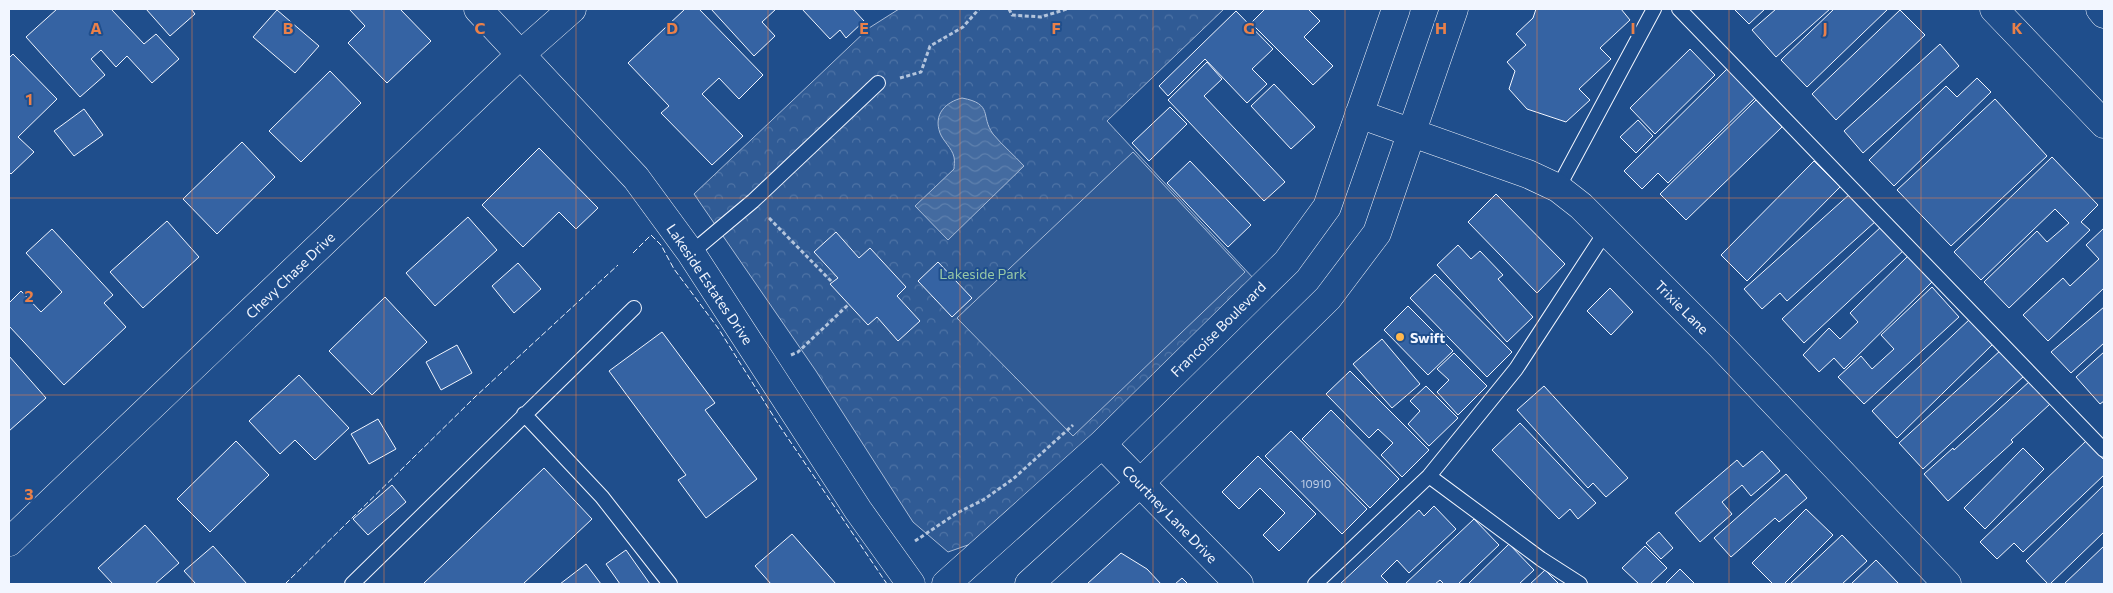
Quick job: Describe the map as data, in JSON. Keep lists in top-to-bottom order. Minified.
{"streets":{"street":["Chevy Chase Drive","Lakeside Estates Drive","Trixie Lane","Francoise Boulevard","Courtney Lane Drive"]},"crossings":[["Chevy Chase Drive","Lakeside Estates Drive"],["Trixie Lane","Francoise Boulevard"],["Francoise Boulevard","Courtney Lane Drive"]],"parks":["Lakeside Park"],"places":["Swift"],"house_numbers":["10910"],"grid":{"columns":["A","B","C","D","E","F","G","H","I","J","K"],"rows":["1","2","3"]}}
